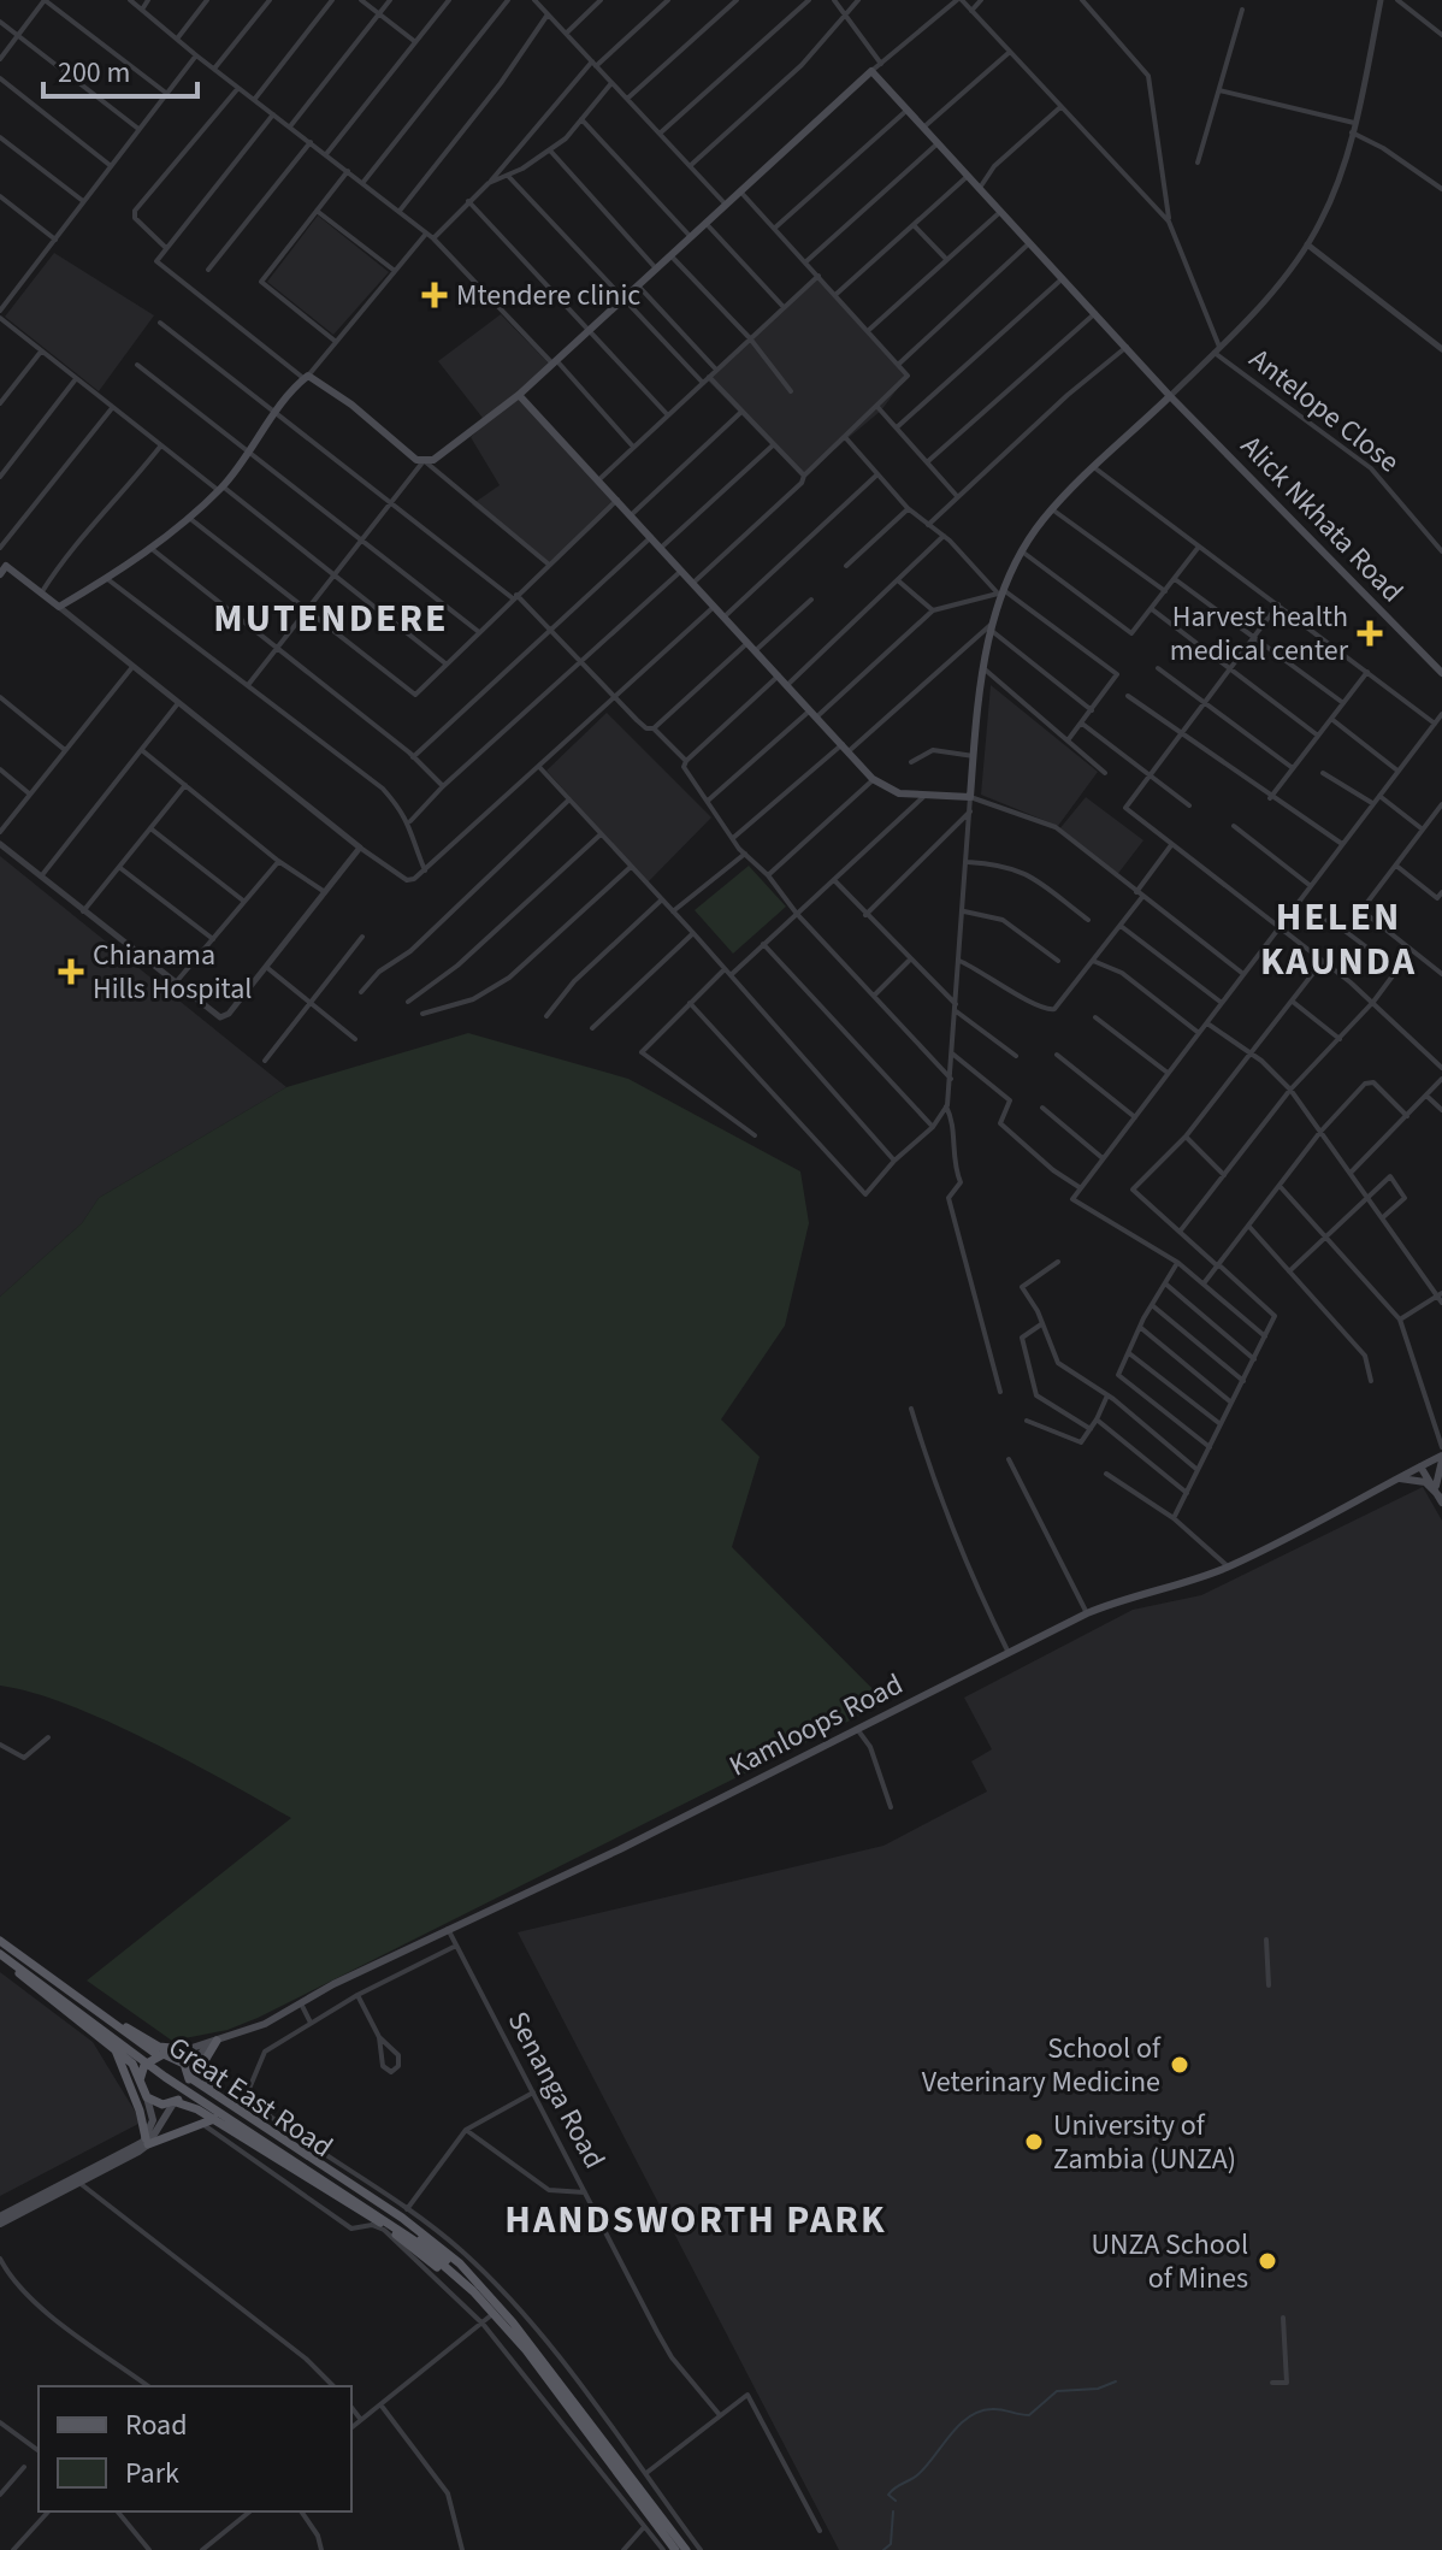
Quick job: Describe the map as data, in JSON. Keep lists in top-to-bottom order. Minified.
{"streets":{"main road":["Alick Nkhata Road","Kamloops Road","Great East Road"],"street":["Antelope Close","Senanga Road"]},"crossings":[["Kamloops Road","Senanga Road"],["Kamloops Road","Great East Road"]],"districts":["MUTENDERE","HELEN KAUNDA","HANDSWORTH PARK"],"places":{"health":["Mtendere clinic","Harvest health medical center","Chianama Hills Hospital"],"other":["School of Veterinary Medicine","University of Zambia (UNZA)","UNZA School of Mines"]},"legend":["Road","Park"],"scale_bar":"200 m"}
